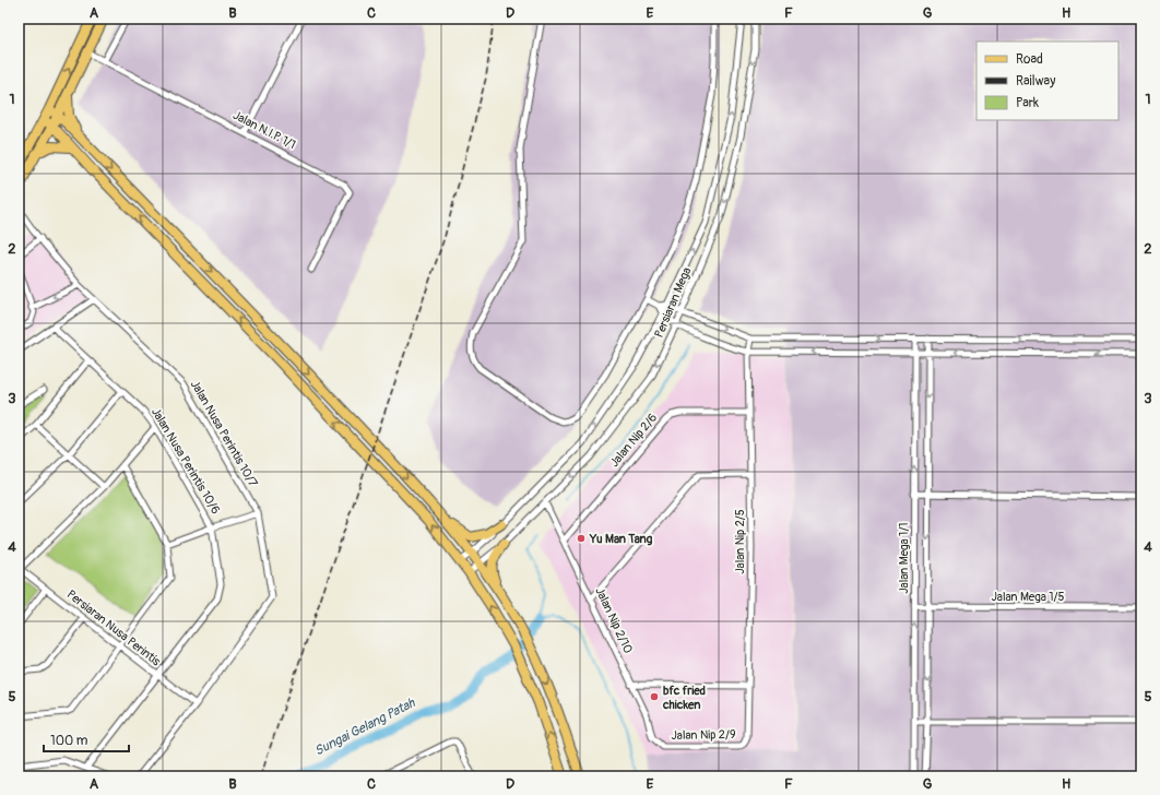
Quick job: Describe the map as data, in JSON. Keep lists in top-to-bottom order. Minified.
{"streets":{"street":["Jalan N.I.P. 1/1","Persiaran Mega","Jalan Nusa Perintis 10/7","Jalan Nip 2/6","Jalan Nusa Perintis 10/6","Jalan Nip 2/5","Jalan Mega 1/1","Jalan Mega 1/5","Jalan Nip 2/10","Persiaran Nusa Perintis","Jalan Nip 2/9"]},"crossings":[["Persiaran Mega","Jalan Nip 2/10"],["Jalan Nusa Perintis 10/7","Persiaran Nusa Perintis"],["Jalan Nip 2/6","Jalan Nip 2/5"],["Jalan Nip 2/6","Jalan Nip 2/10"],["Jalan Nusa Perintis 10/6","Persiaran Nusa Perintis"],["Jalan Nip 2/5","Jalan Nip 2/9"],["Jalan Mega 1/1","Jalan Mega 1/5"],["Jalan Nip 2/10","Jalan Nip 2/9"]],"water":["Sungai Gelang Patah"],"places":["Yu Man Tang","bfc fried chicken"],"legend":["Road","Railway","Park"],"scale_bar":"100 m","grid":{"columns":["A","B","C","D","E","F","G","H"],"rows":["1","2","3","4","5"]}}
